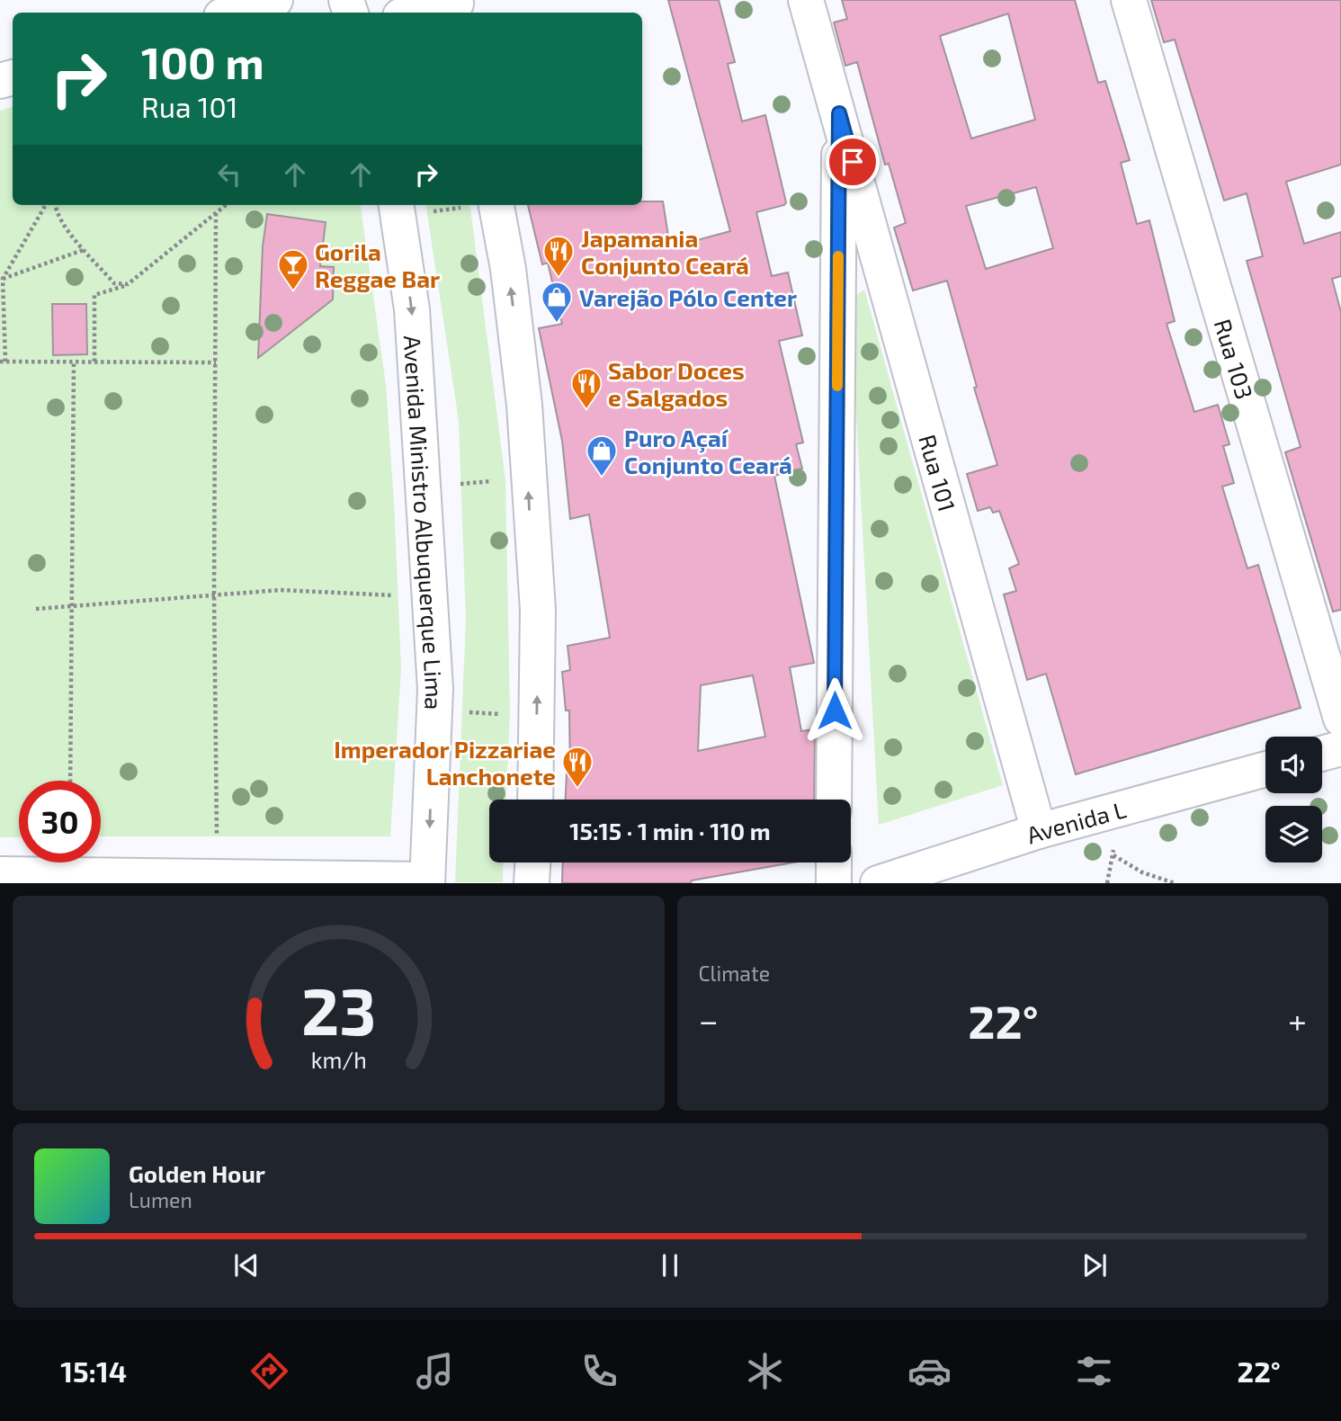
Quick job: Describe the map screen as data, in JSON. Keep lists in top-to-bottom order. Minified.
{"streets":{"street":["Rua 103","Rua 101","Avenida Ministro Albuquerque Lima","Avenida L"]},"crossings":[["Rua 101","Avenida L"]],"places":{"restaurant":["Japamania Conjunto Ceará","Sabor Doces e Salgados","Imperador Pizzariae Lanchonete"],"bar":["Gorila Reggae Bar"],"shop":["Varejão Pólo Center","Puro Açaí Conjunto Ceará"]},"page":{"turn":["100 m","Rua 101"],"limit":"30","trip":"15:15 · 1 min · 110 m","tile":"Climate","heat":["−","22°","+"],"song":["Golden Hour","Lumen"],"tabs":["15:14","22°"],"gauge":["23","km/h"]}}
